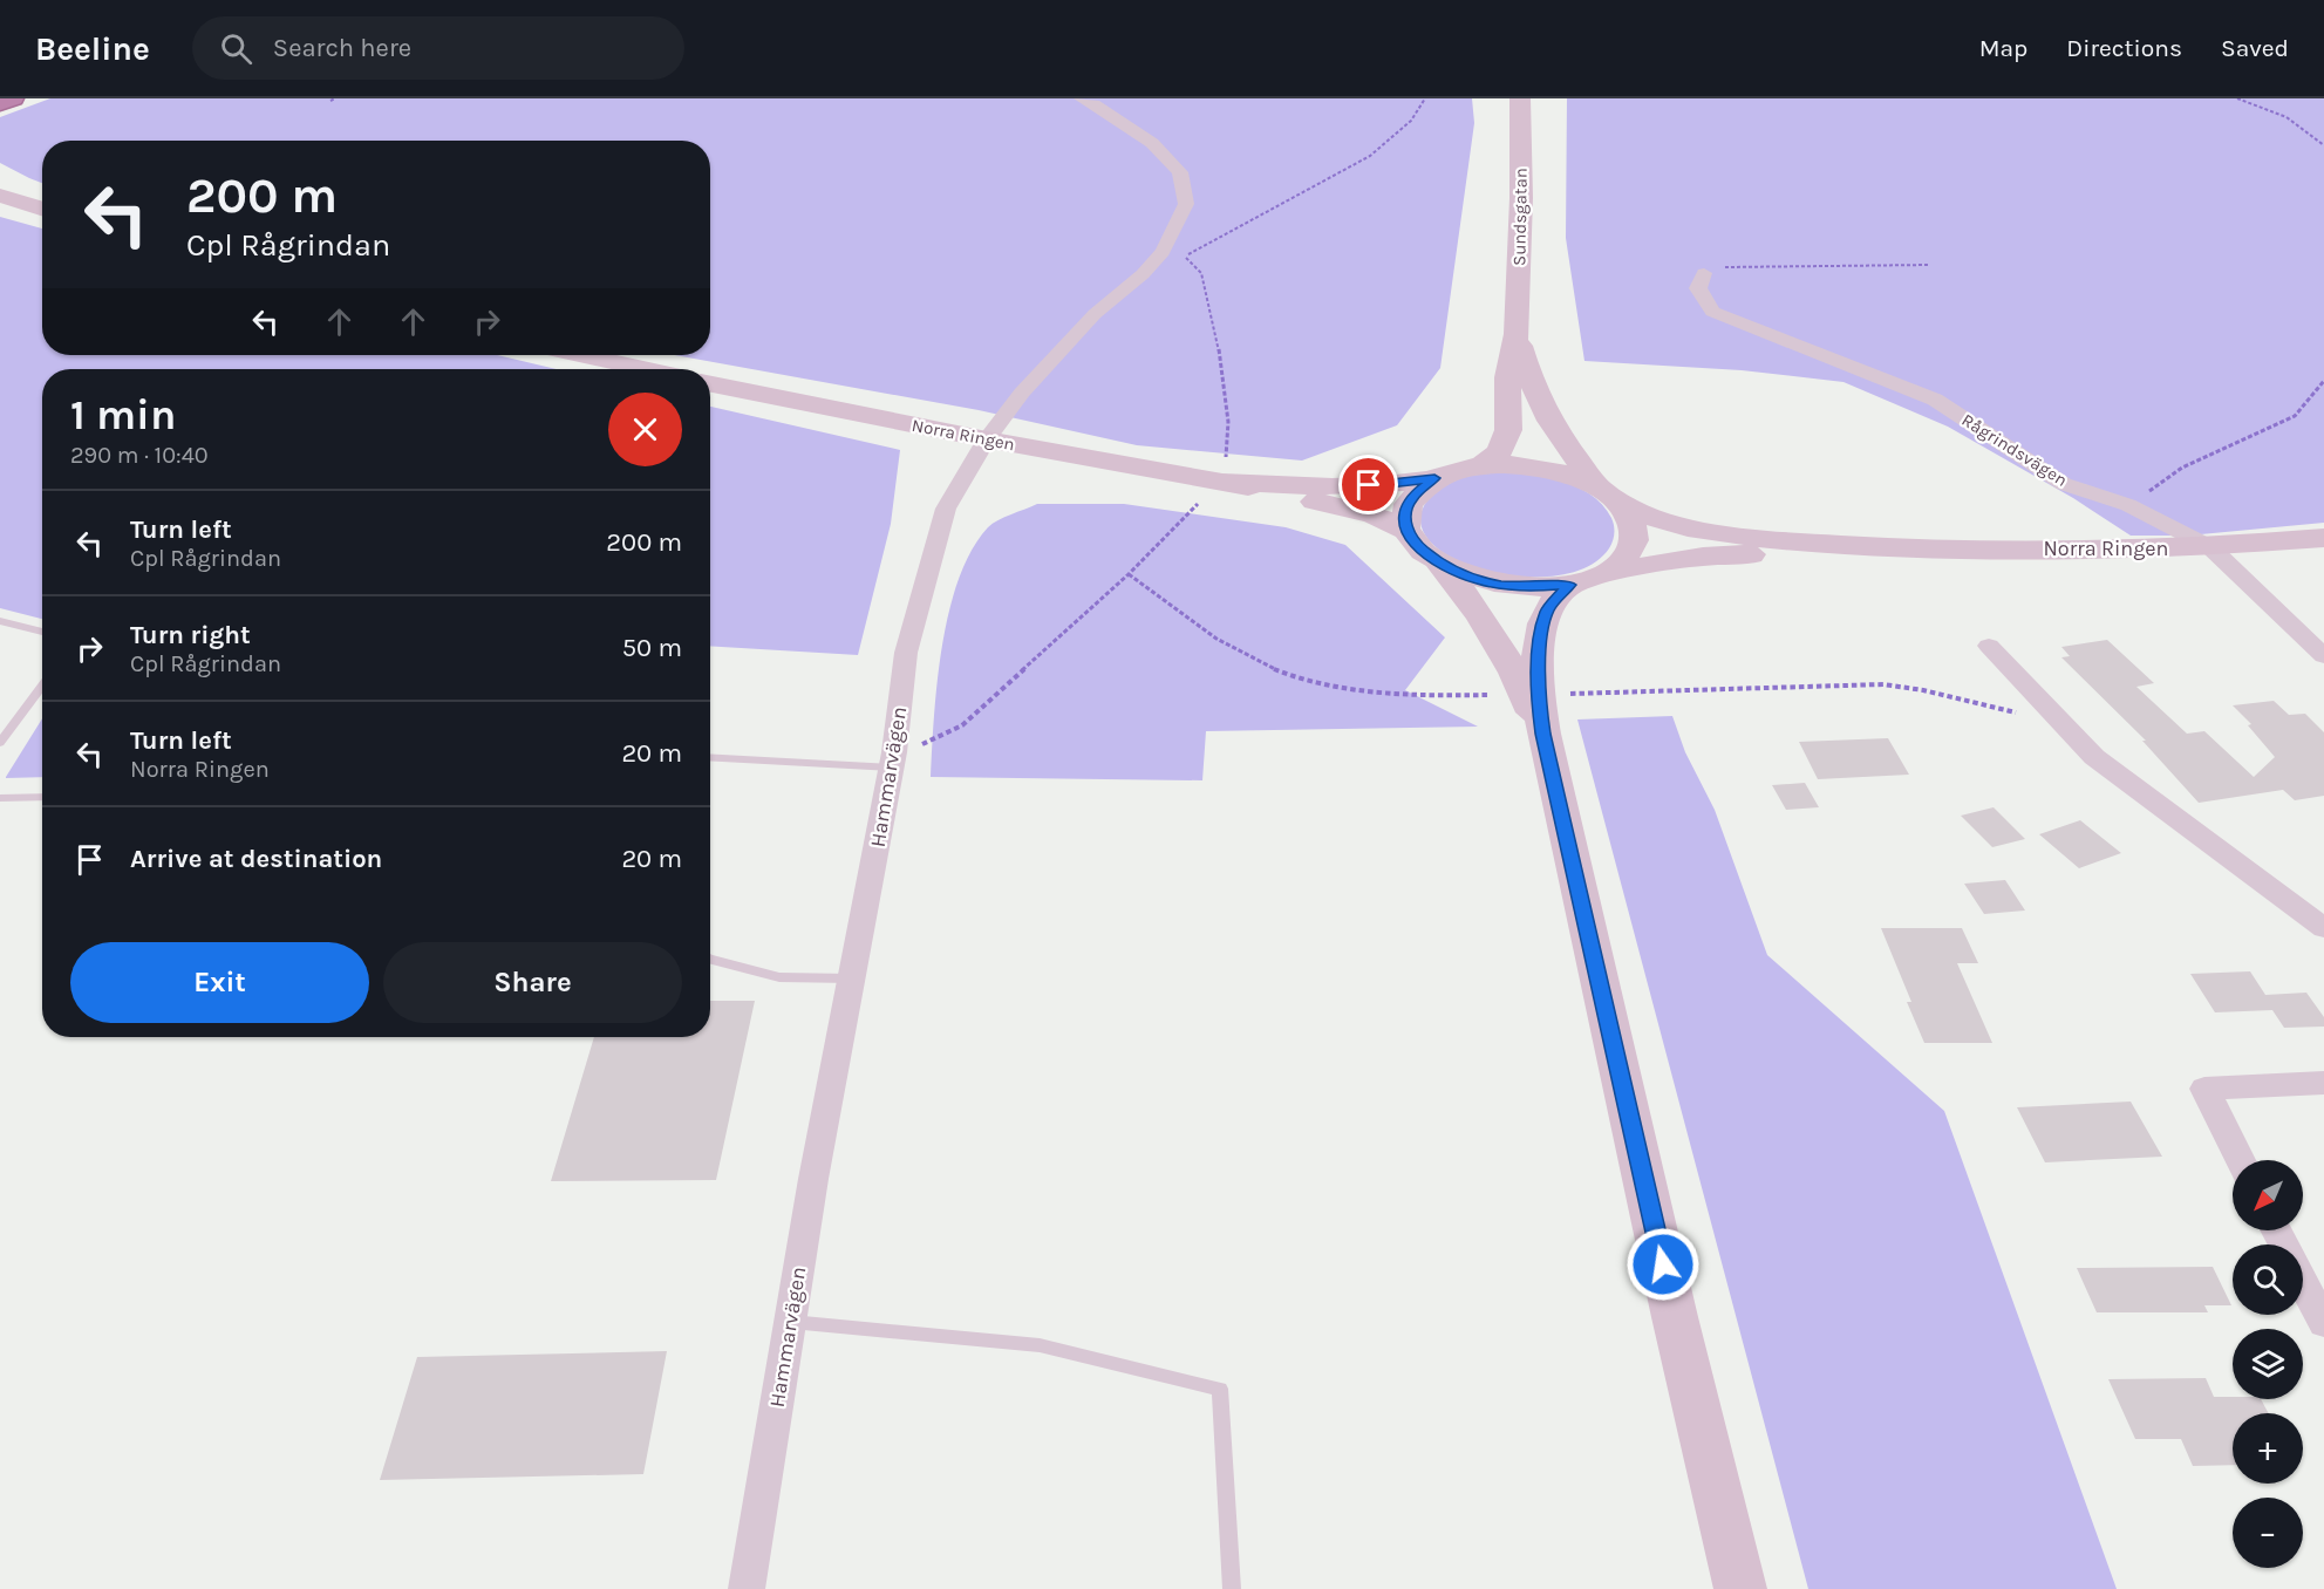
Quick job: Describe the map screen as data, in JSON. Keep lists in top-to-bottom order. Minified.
{"streets":{"main road":["Sundsgatan","Norra Ringen"],"street":["Rågrindsvägen","Hammarvägen"]},"crossings":[["Sundsgatan","Norra Ringen"],["Norra Ringen","Rågrindsvägen"],["Norra Ringen","Hammarvägen"]],"north":"bottom left","page":{"header":"Beeline","search":"Search here","nav":["Map","Directions","Saved"],"turn":["200 m","Cpl Rågrindan"],"heading":["1 min","290 m · 10:40"],"list":[{"name":"Turn left","note":"Cpl Rågrindan","value":"200 m"},{"name":"Turn right","note":"Cpl Rågrindan","value":"50 m"},{"name":"Turn left","note":"Norra Ringen","value":"20 m"},{"name":"Arrive at destination","value":"20 m"}],"buttons":["Exit","Share"],"map_buttons":["+","−"]}}
